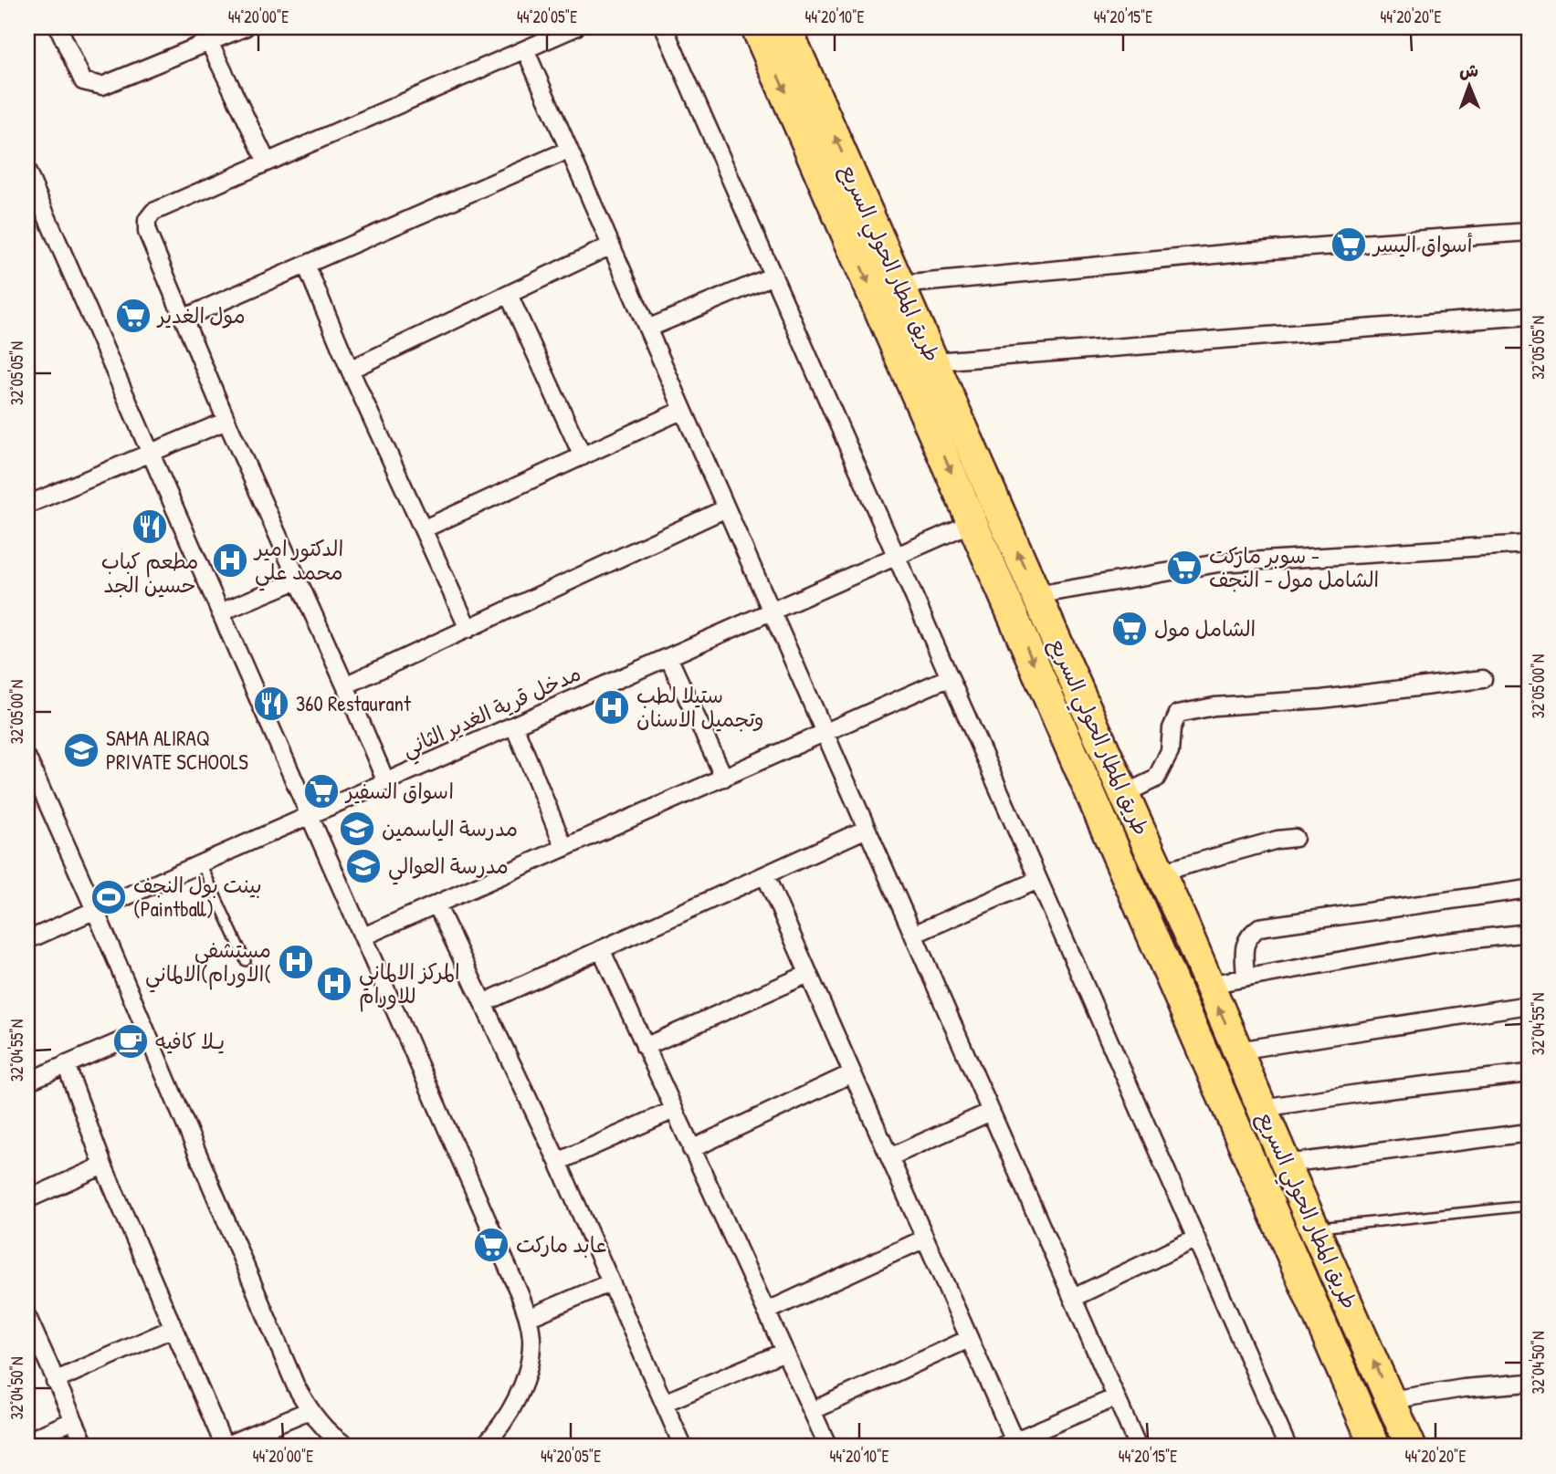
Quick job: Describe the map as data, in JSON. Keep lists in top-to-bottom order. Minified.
{"streets":{"highway":["طريق المطار الحولي السريع"],"street":["مدخل قرية الغدير الثاني"]},"crossings":[["طريق المطار الحولي السريع","مدخل قرية الغدير الثاني"]],"places":{"supermarket":["أسواق اليسر","مول الغدير","سوبر ماركت - الشامل مول - النجف","الشامل مول","اسواق السفير","عابد ماركت"],"restaurant":["مطعم كباب حسين الجد","360 Restaurant"],"hospital":["الدكتور امير محمد علي","ستيلا لطب وتجميل الاسنان","مستشفى الاورام)الالماني(","المركز الالماني للاورام"],"school or university":["SAMA ALIRAQ PRIVATE SCHOOLS","مدرسة الياسمين","مدرسة العوالي"],"sports":["بينت بول النجف (Paintball)"],"cafe":["يـلا كافيه"]},"north":"top","coordinates":["44°20'00\"E","44°20'05\"E","44°20'10\"E","44°20'15\"E","44°20'20\"E","32°05'05\"N","32°05'00\"N","32°04'55\"N","32°04'50\"N"]}
